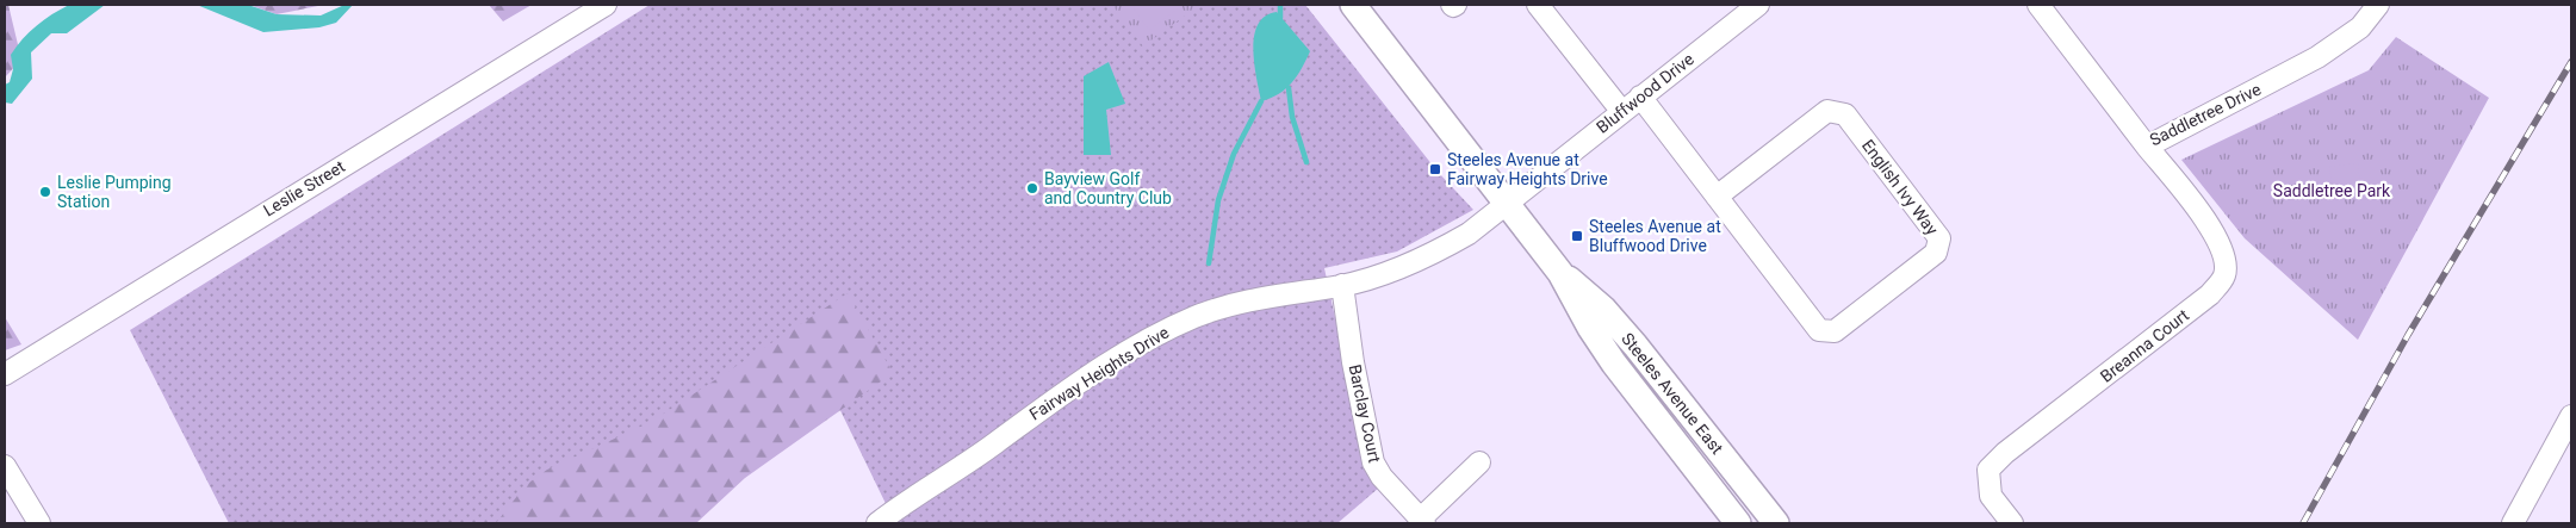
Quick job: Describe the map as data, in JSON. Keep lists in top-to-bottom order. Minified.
{"streets":{"main road":["Steeles Avenue East"],"street":["Bluffwood Drive","Saddletree Drive","English Ivy Way","Leslie Street","Breanna Court","Fairway Heights Drive","Barclay Court"]},"crossings":[["Bluffwood Drive","English Ivy Way"],["Bluffwood Drive","Fairway Heights Drive"],["Bluffwood Drive","Steeles Avenue East"],["Saddletree Drive","Breanna Court"],["Fairway Heights Drive","Steeles Avenue East"],["Fairway Heights Drive","Barclay Court"]],"parks":["Saddletree Park"],"places":{"transit":["Steeles Avenue at Fairway Heights Drive","Steeles Avenue at Bluffwood Drive"],"other":["Bayview Golf and Country Club","Leslie Pumping Station"]}}
